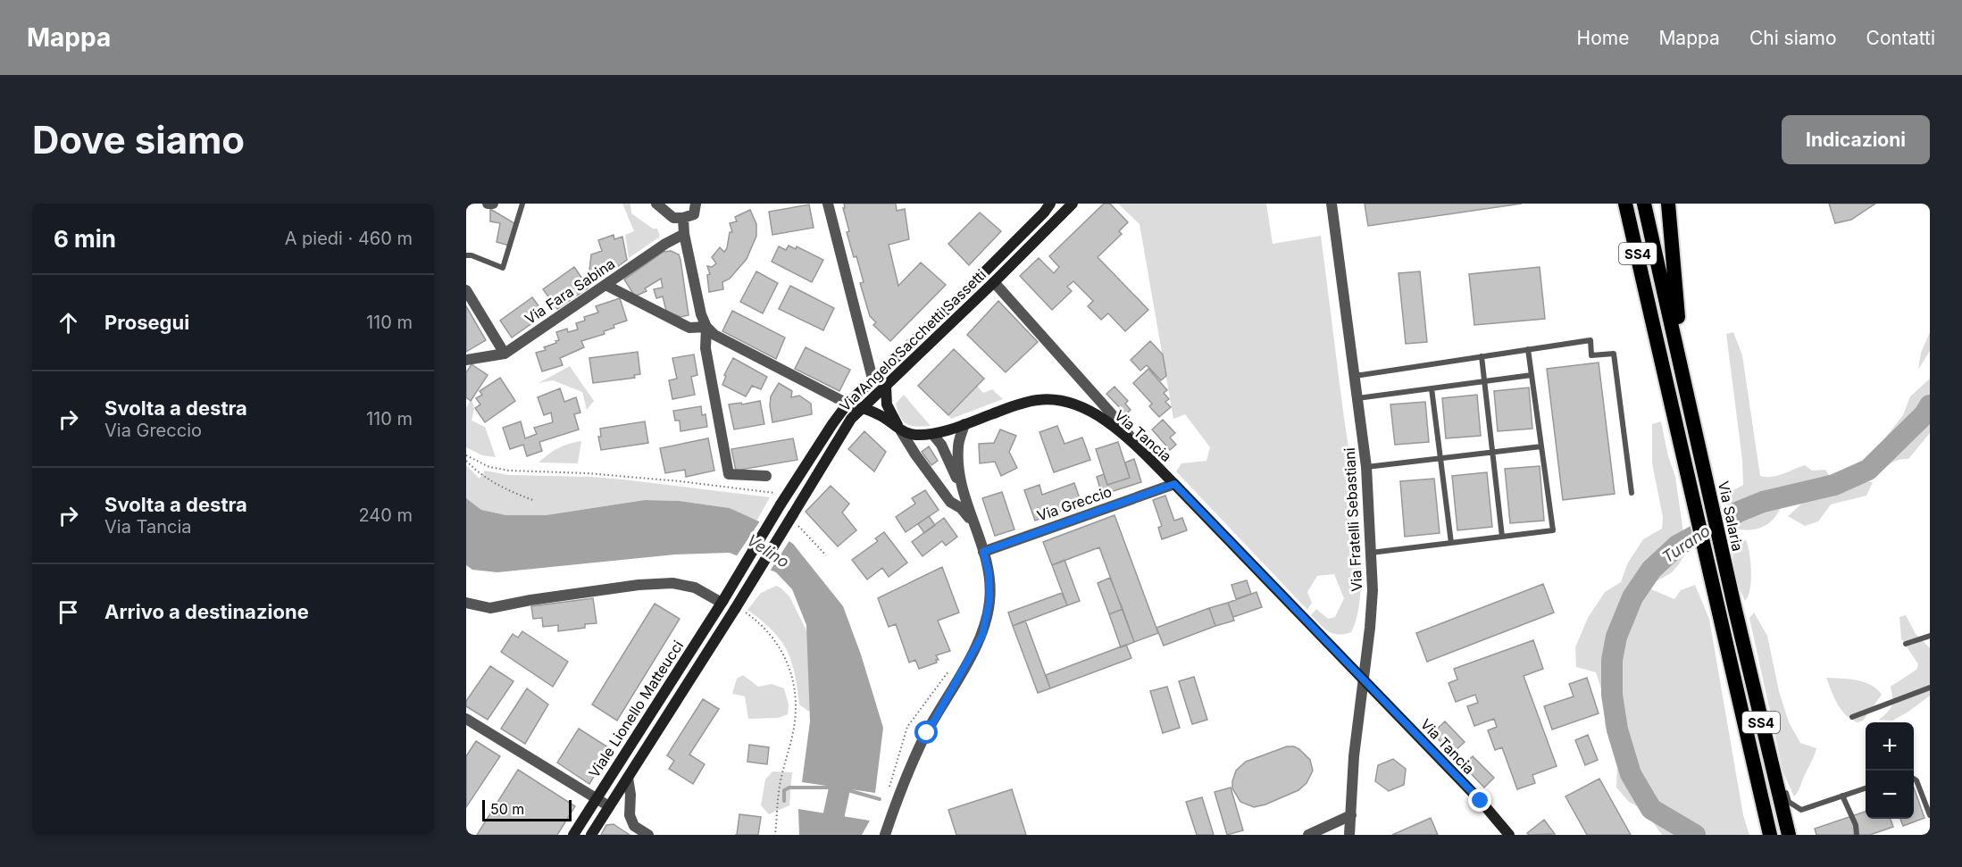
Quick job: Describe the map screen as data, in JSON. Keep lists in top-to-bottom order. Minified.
{"streets":{"highway":["SS4","Via Salaria"],"main road":["Via Angelo Sacchetti Sassetti","Via Tancia","Viale Lionello Matteucci"],"street":["Via Fara Sabina","Via Greccio","Via Fratelli Sebastiani"]},"crossings":[["Via Angelo Sacchetti Sassetti","Via Tancia"],["Via Angelo Sacchetti Sassetti","Viale Lionello Matteucci"],["Via Tancia","Via Greccio"],["Via Tancia","Via Fratelli Sebastiani"]],"water":["Turano","Velino"],"scale_bar":"50 m","page":{"header":"Mappa","nav":["Home","Mappa","Chi siamo","Contatti"],"buttons":"Indicazioni","title":"Dove siamo","heading":["6 min","A piedi · 460 m"],"list":[["Prosegui","110 m"],["Svolta a destra","Via Greccio","110 m"],["Svolta a destra","Via Tancia","240 m"],"Arrivo a destinazione"],"map_buttons":["+","−"],"scale":"50 m"}}
